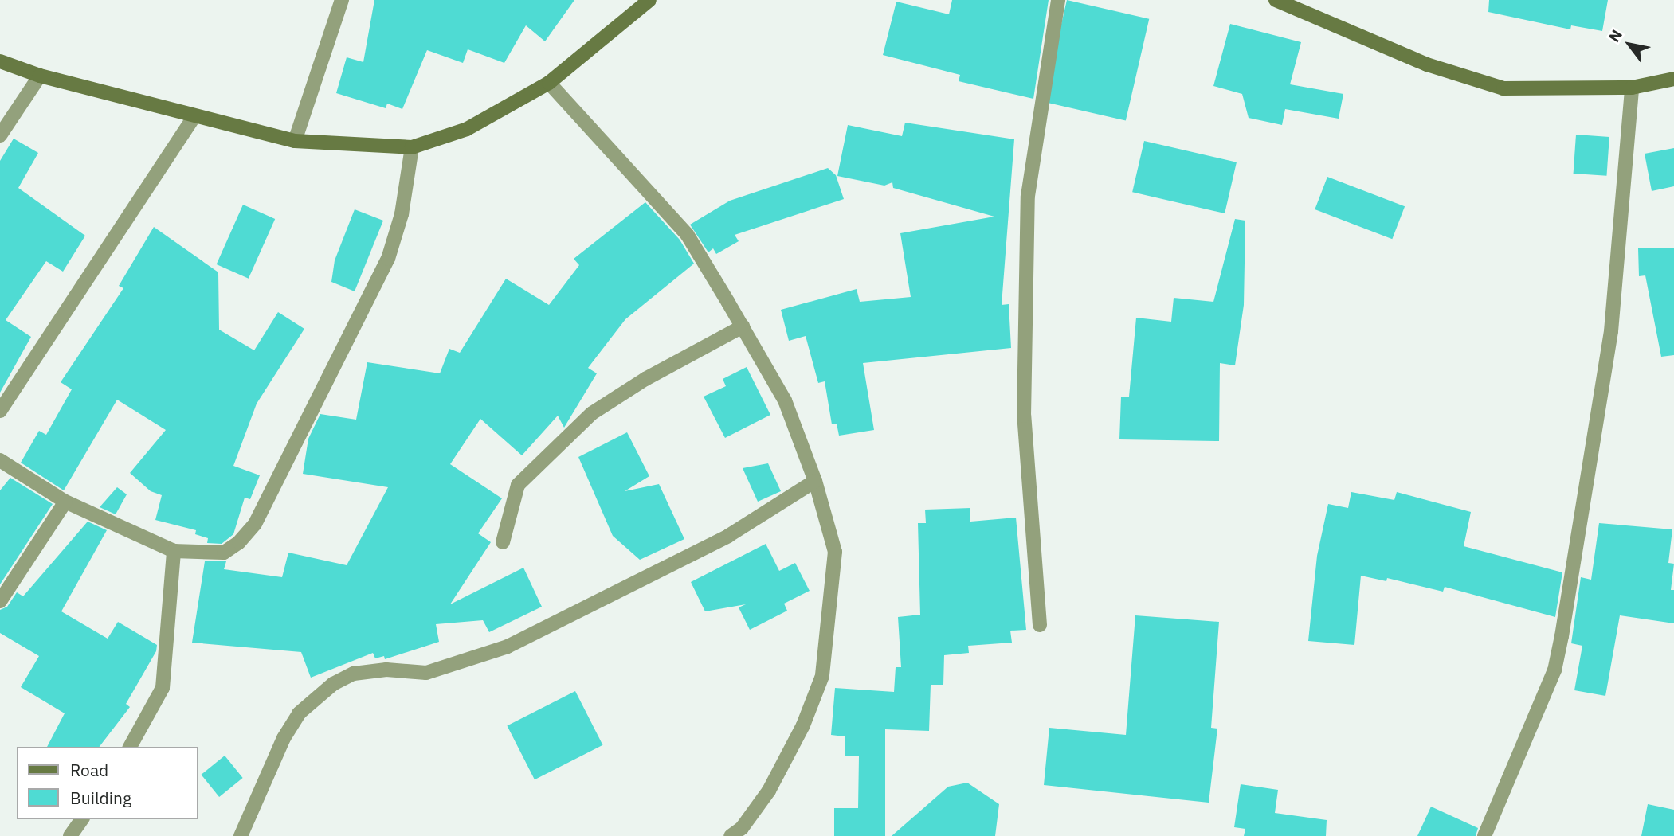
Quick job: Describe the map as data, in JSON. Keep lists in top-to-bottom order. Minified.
{"legend":["Road","Building"],"north":"top left"}
